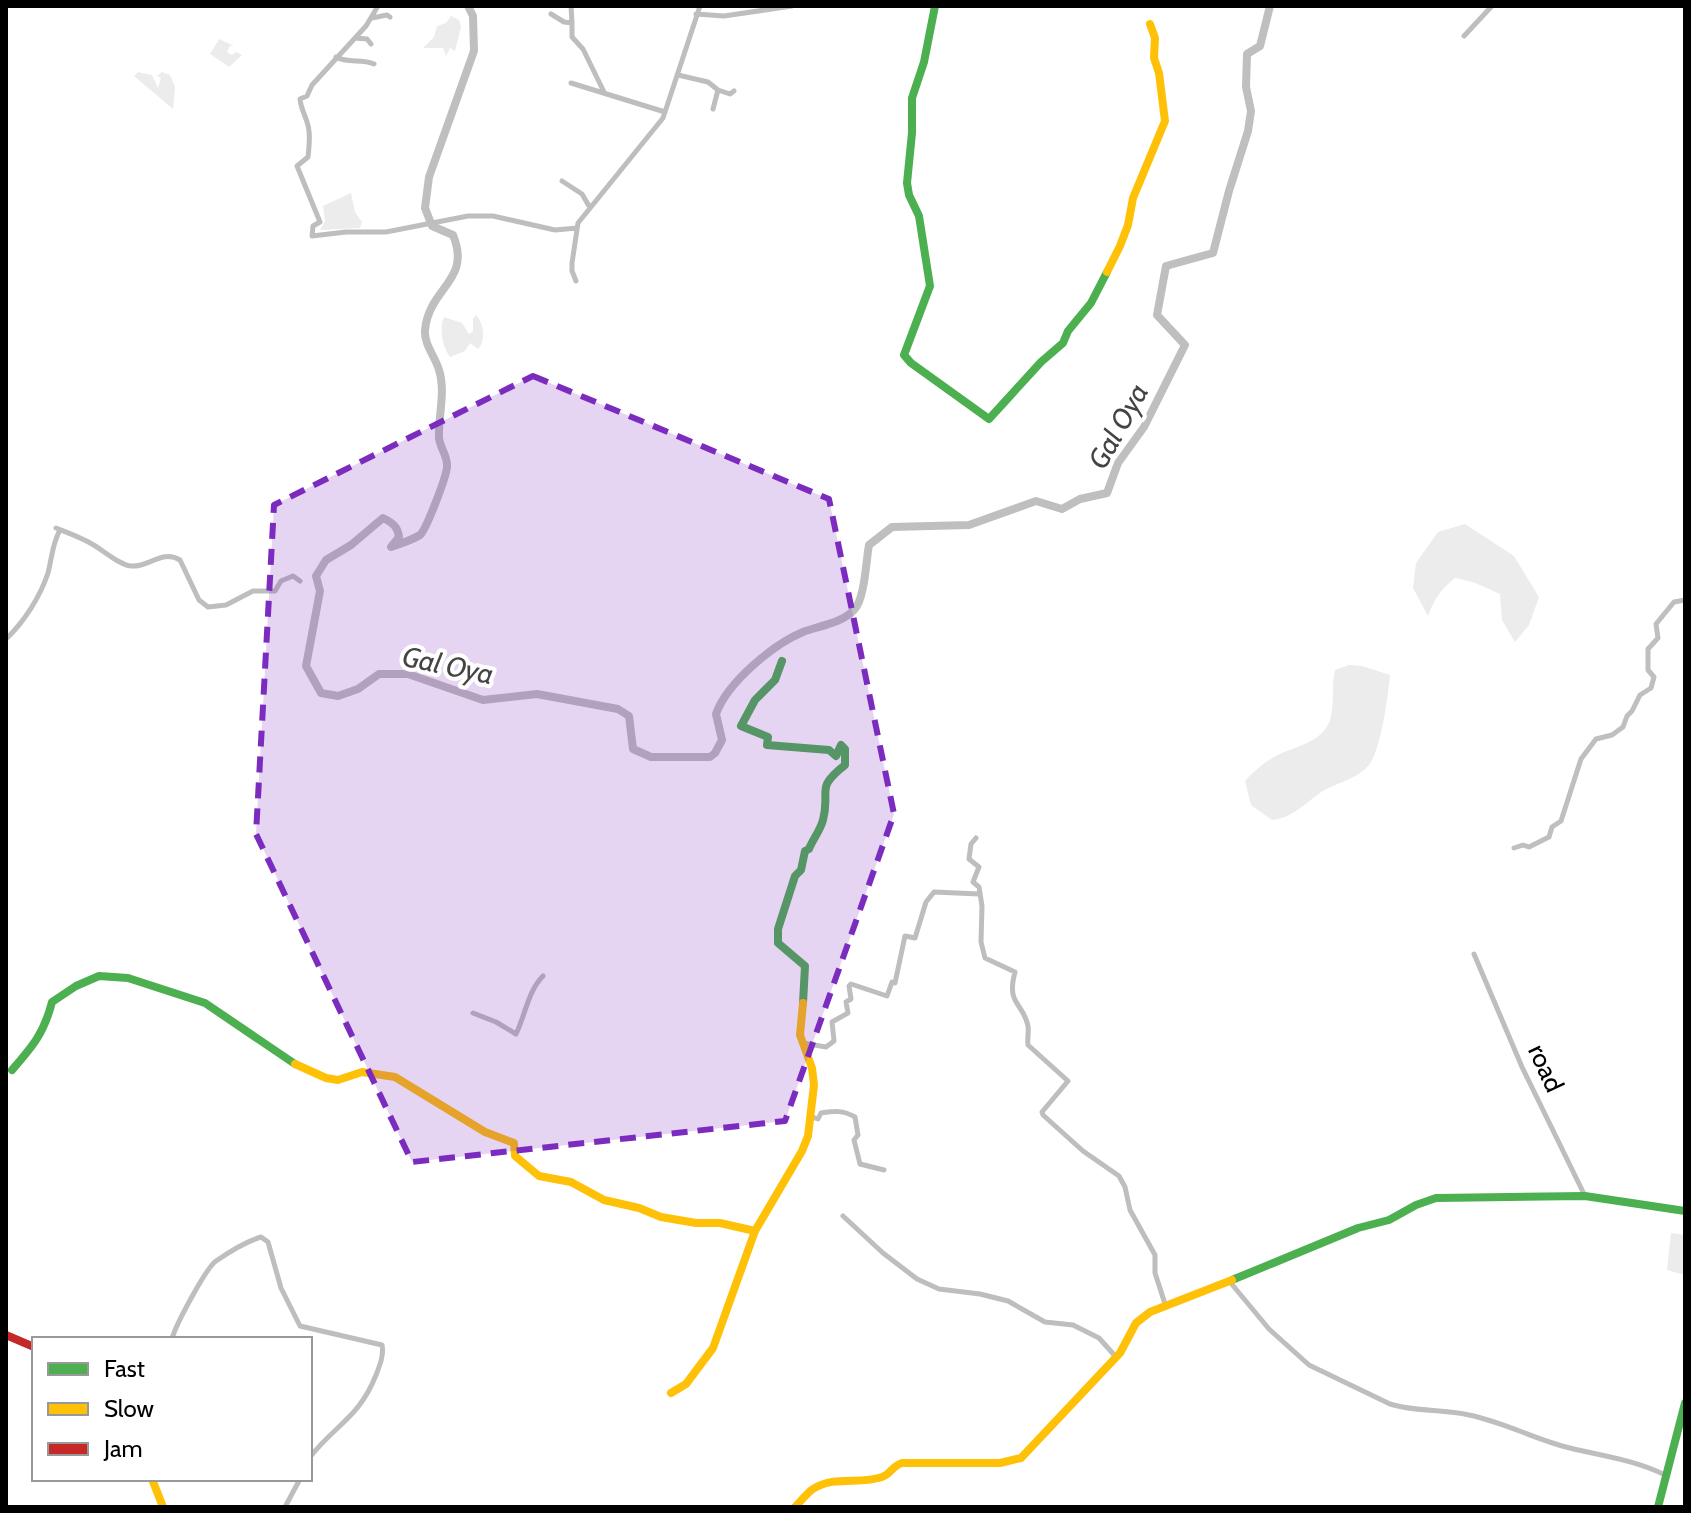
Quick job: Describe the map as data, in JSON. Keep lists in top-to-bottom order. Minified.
{"streets":{"street":["road"]},"water":["Gal Oya"],"legend":["Fast","Slow","Jam"]}
